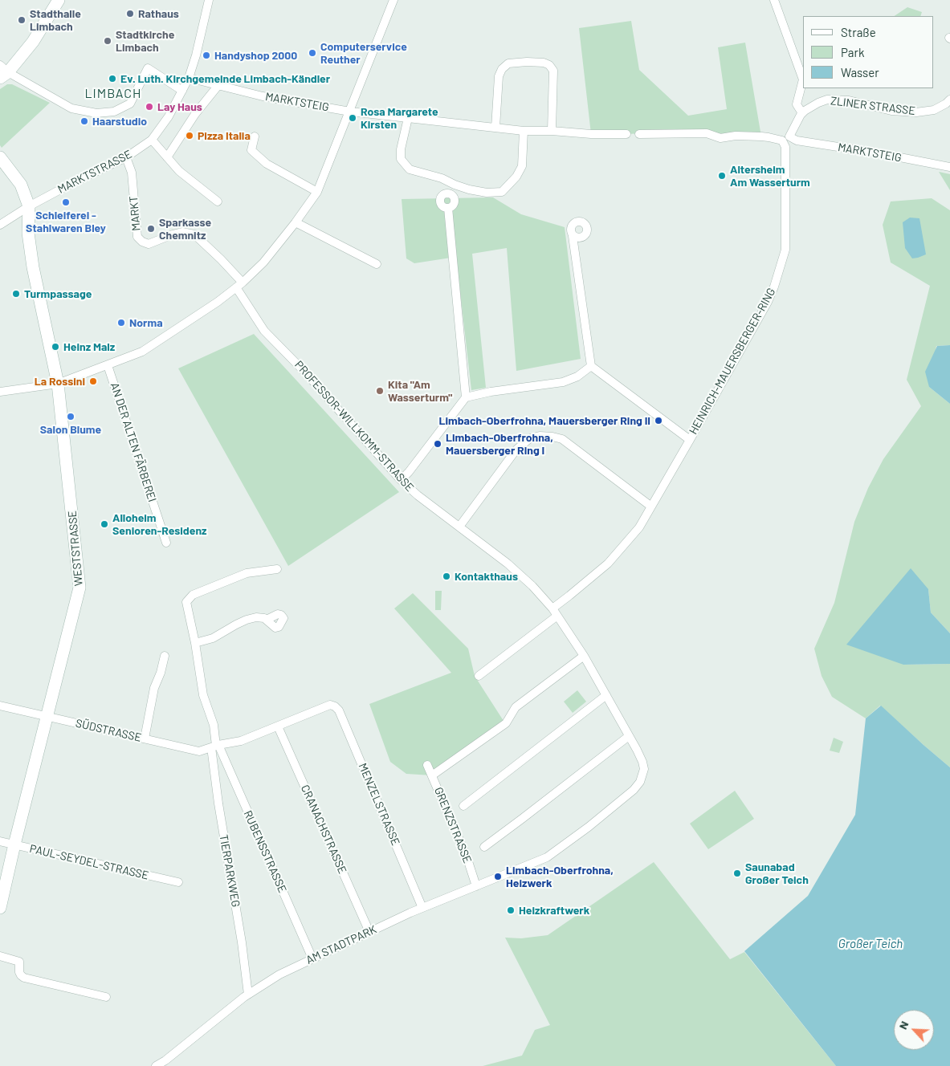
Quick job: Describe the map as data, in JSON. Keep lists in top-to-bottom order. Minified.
{"streets":{"main road":["WESTSTRASSE"],"street":["MARKTSTEIG","ZLINER STRASSE","MARKTSTRASSE","MARKT","HEINRICH-MAUERSBERGER-RING","PROFESSOR-WILLKOMM-STRASSE","AN DER ALTEN FÄRBEREI","SÜDSTRASSE","MENZELSTRASSE","GRENZSTRASSE","CRANACHSTRASSE","RUBENSSTRASSE","PAUL-SEYDEL-STRASSE","TIERPARKWEG","AM STADTPARK"]},"crossings":[["MARKTSTEIG","MARKTSTRASSE"],["MARKTSTEIG","HEINRICH-MAUERSBERGER-RING"],["MARKTSTRASSE","MARKT"],["MARKTSTRASSE","WESTSTRASSE"],["MARKT","PROFESSOR-WILLKOMM-STRASSE"],["HEINRICH-MAUERSBERGER-RING","PROFESSOR-WILLKOMM-STRASSE"],["PROFESSOR-WILLKOMM-STRASSE","AM STADTPARK"],["WESTSTRASSE","SÜDSTRASSE"],["WESTSTRASSE","PAUL-SEYDEL-STRASSE"],["SÜDSTRASSE","MENZELSTRASSE"],["SÜDSTRASSE","CRANACHSTRASSE"],["SÜDSTRASSE","RUBENSSTRASSE"],["SÜDSTRASSE","TIERPARKWEG"],["MENZELSTRASSE","AM STADTPARK"],["GRENZSTRASSE","AM STADTPARK"],["CRANACHSTRASSE","AM STADTPARK"],["RUBENSSTRASSE","TIERPARKWEG"],["RUBENSSTRASSE","AM STADTPARK"],["TIERPARKWEG","AM STADTPARK"]],"districts":["LIMBACH"],"water":["Großer Teich"],"places":["Rathaus","Stadthalle Limbach","Stadtkirche Limbach","Computerservice Reuther","Handyshop 2000","Ev. Luth. Kirchgemeinde Limbach-Kändler","Lay Haus","Rosa Margarete Kirsten","Haarstudio","Pizza Italia","Altersheim Am Wasserturm","Schleiferei - Stahlwaren Bley","Sparkasse Chemnitz","Turmpassage","Norma","Heinz Malz","La Rossini","Kita \"Am Wasserturm\"","Salon Blume","Limbach-Oberfrohna, Mauersberger Ring II","Limbach-Oberfrohna, Mauersberger Ring I","Alloheim Senioren-Residenz","Kontakthaus","Saunabad Großer Teich","Limbach-Oberfrohna, Heizwerk","Heizkraftwerk"],"legend":["Straße","Park","Wasser"],"north":"top left"}
